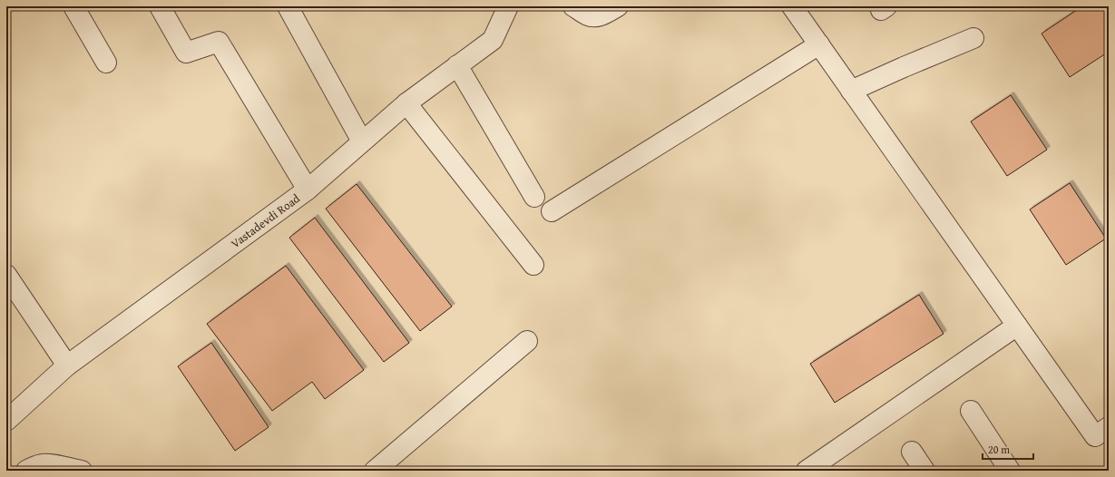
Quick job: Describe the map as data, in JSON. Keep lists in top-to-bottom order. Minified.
{"streets":{"street":["Vastadevdi Road"]},"scale_bar":"20 m"}
